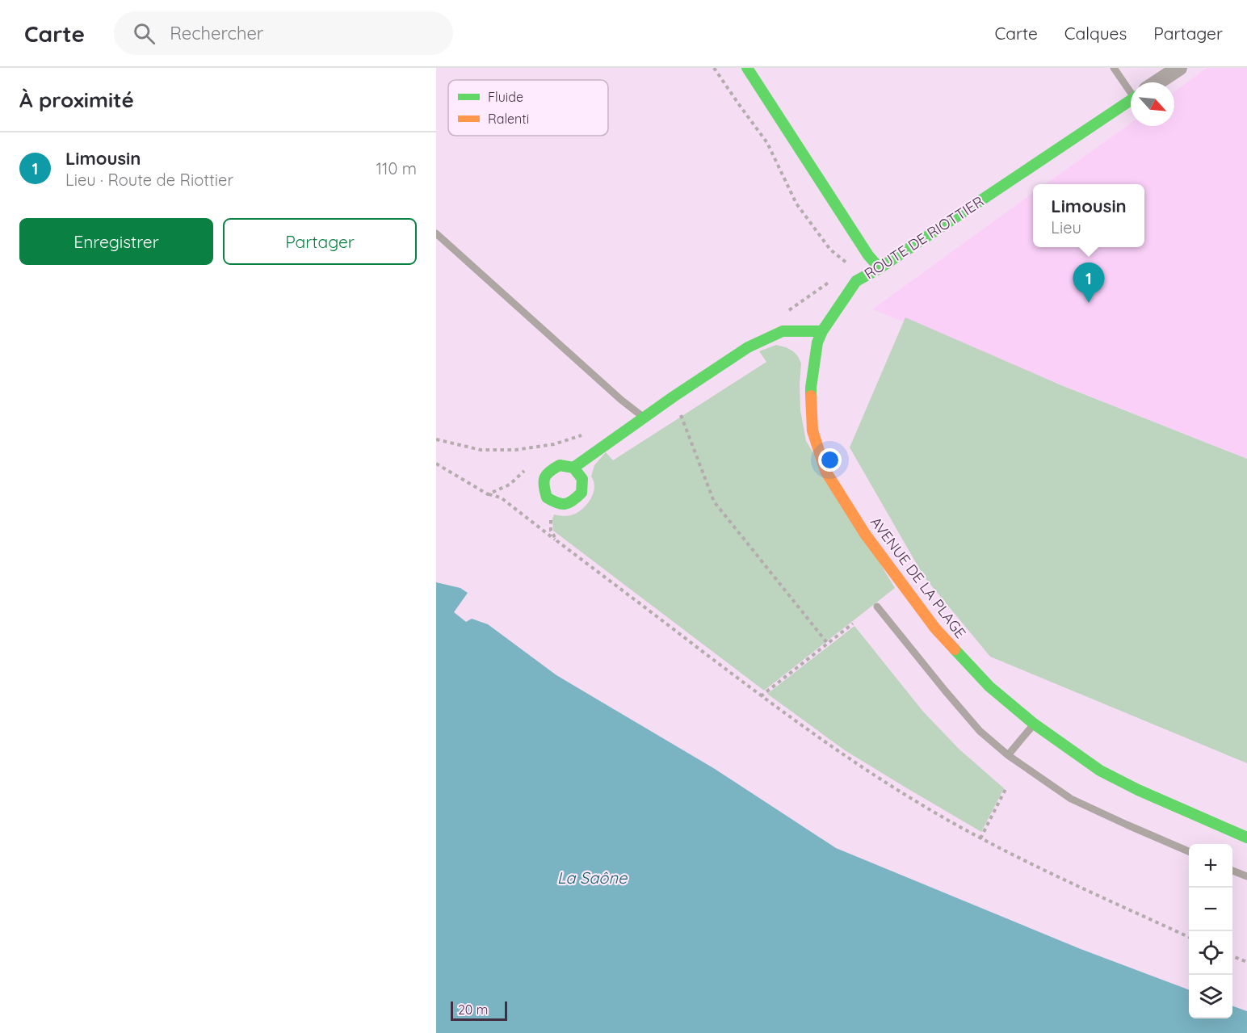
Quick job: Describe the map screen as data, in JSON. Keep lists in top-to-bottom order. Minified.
{"streets":{"street":["ROUTE DE RIOTTIER","AVENUE DE LA PLAGE"]},"crossings":[["ROUTE DE RIOTTIER","AVENUE DE LA PLAGE"]],"water":["La Saône"],"legend":["Fluide","Ralenti"],"scale_bar":"20 m","north":"bottom right","page":{"header":"Carte","search":"Rechercher","nav":["Carte","Calques","Partager"],"heading":"À proximité","list":[{"mark":"1","name":"Limousin","note":"Lieu · Route de Riottier","value":"110 m"}],"popup":["Limousin","Lieu"],"buttons":["Enregistrer","Partager"],"pins":"1","map_buttons":["+","−"],"scale":"20 m"}}
